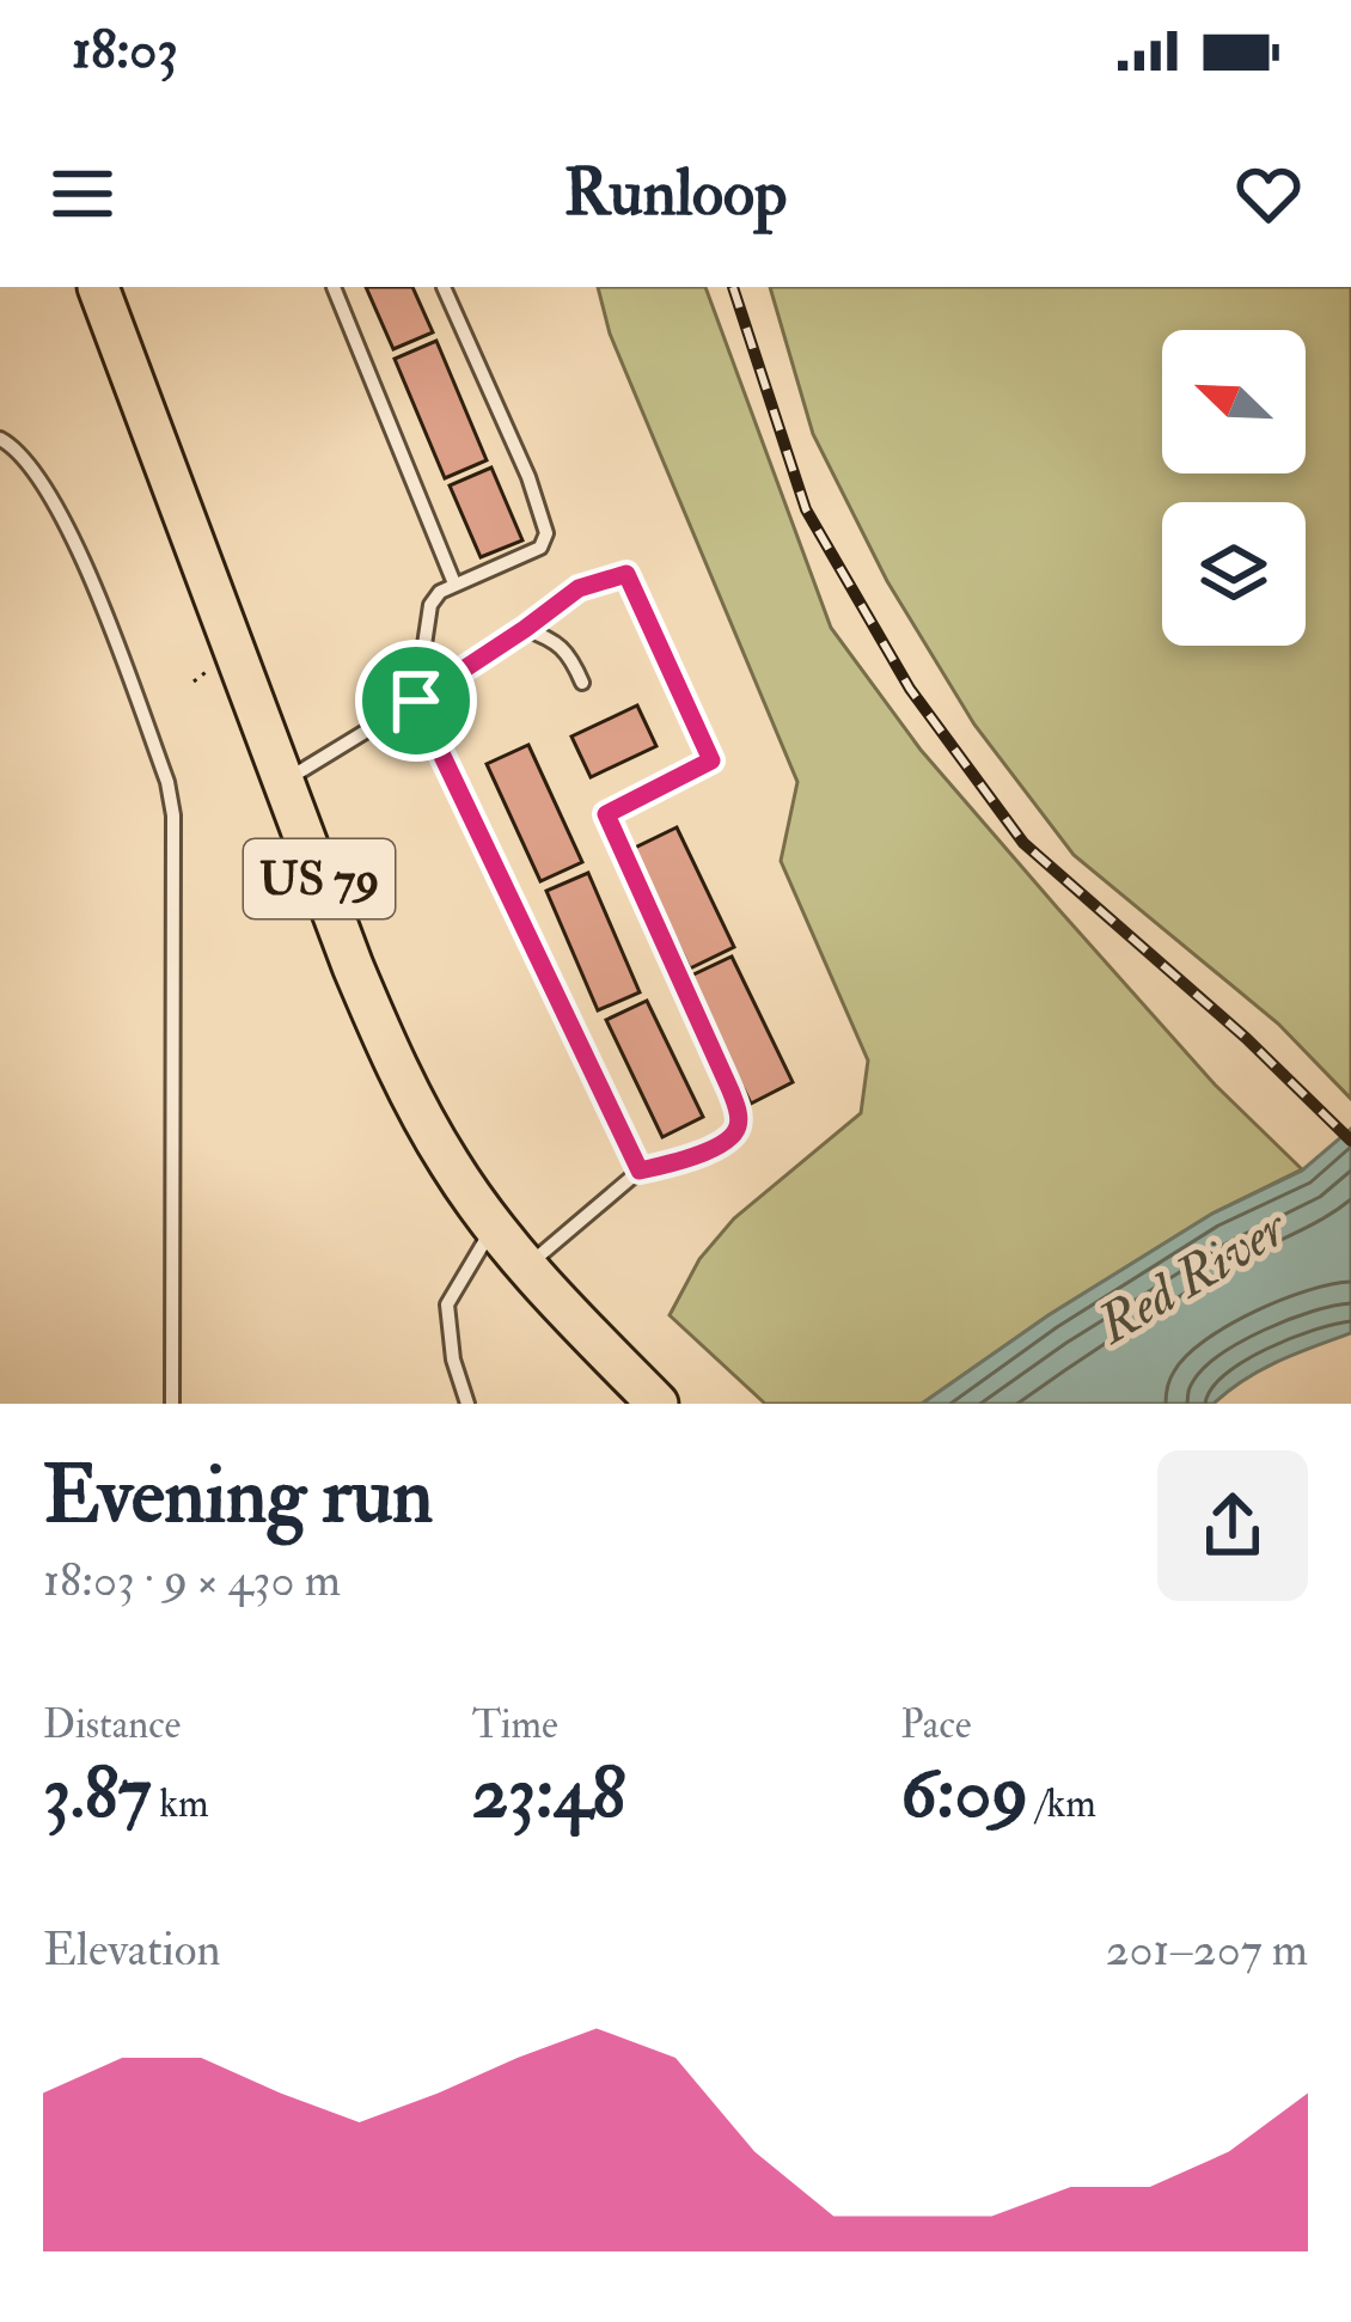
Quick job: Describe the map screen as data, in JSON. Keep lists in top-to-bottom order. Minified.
{"streets":{"highway":["US 79"]},"water":["Red River"],"north":"top left","page":{"status":"18:03","header":"Runloop","heading":["Evening run","18:03 · 9 × 430 m"],"stats":[["Distance","3.87 km"],["Time","23:48"],["Pace","6:09 /km"]],"chart":["Elevation","201–207 m"]}}
